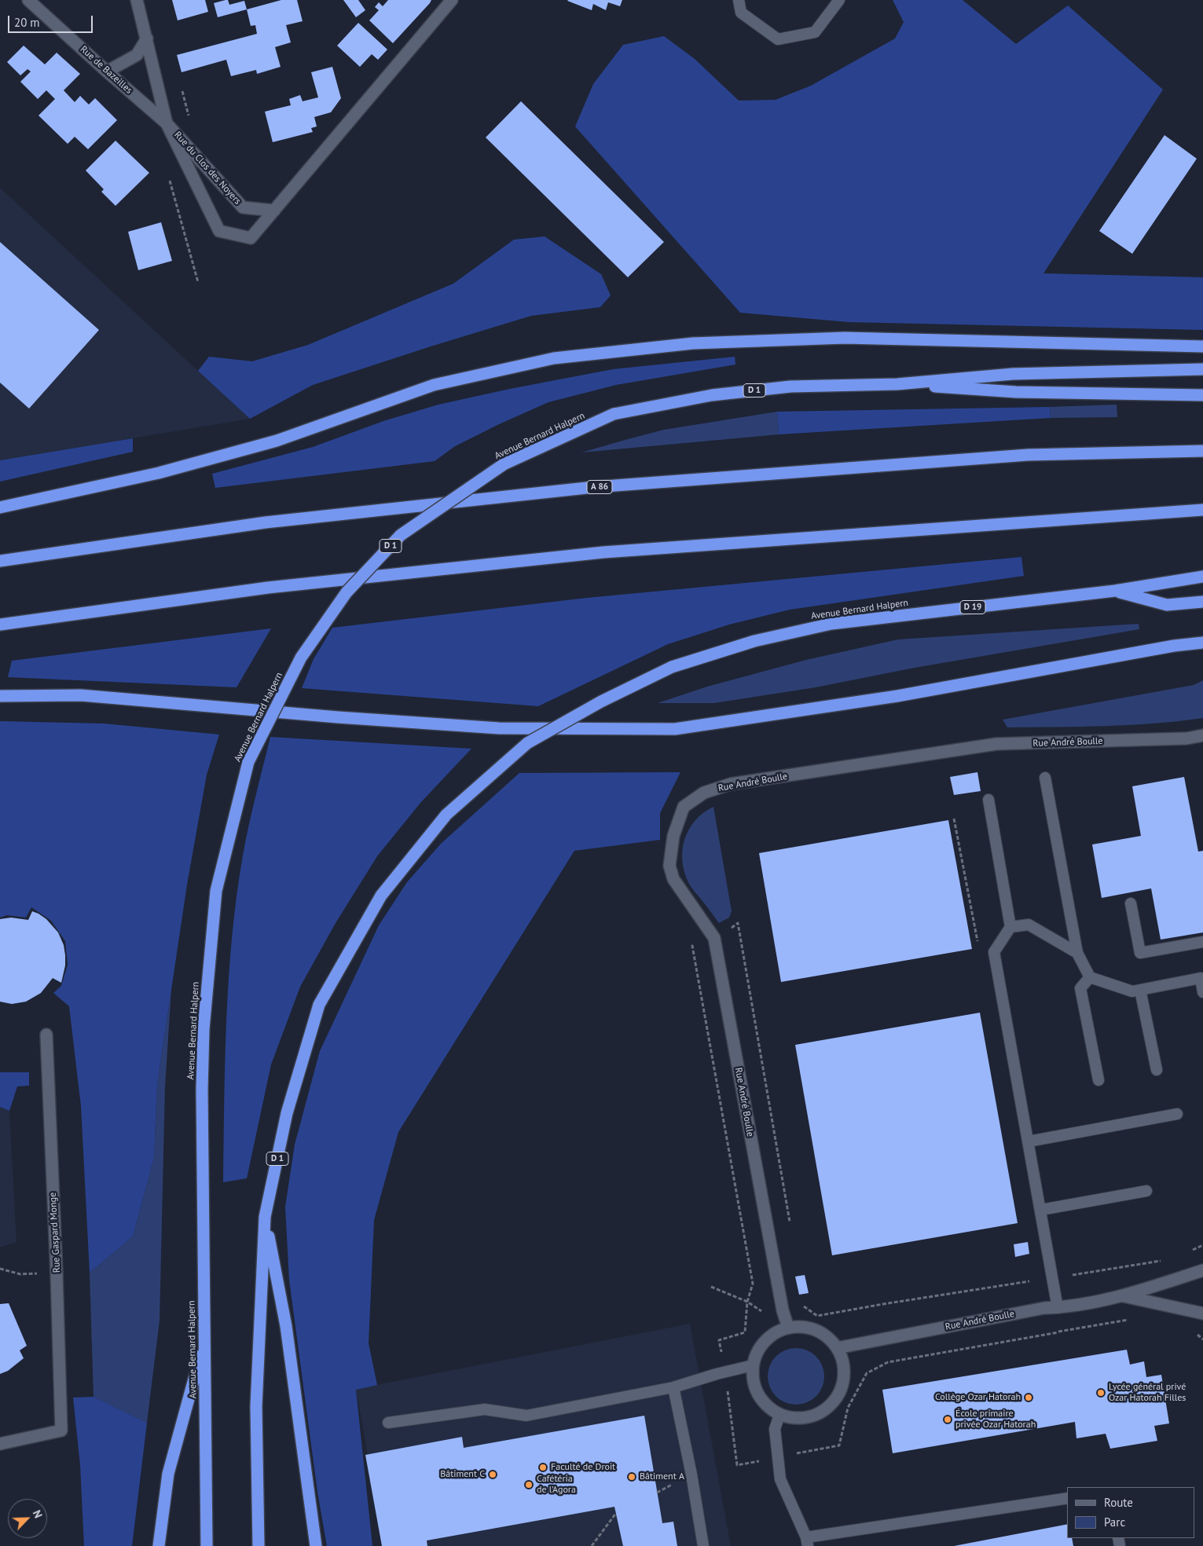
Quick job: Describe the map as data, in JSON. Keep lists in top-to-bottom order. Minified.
{"streets":{"highway":["D 1","Avenue Bernard Halpern","A 86","D 19"],"street":["Rue de Bazeilles","Rue du Clos des Noyers","Rue André Boulle","Rue Gaspard Monge"]},"crossings":[["Rue de Bazeilles","Rue du Clos des Noyers"]],"places":["Lycée général privé Ozar Hatorah Filles","Collège Ozar Hatorah","École primaire privée Ozar Hatorah","Faculté de Droit","Bâtiment C","Bâtiment A","Cafétéria de l’Agora"],"legend":["Route","Parc"],"scale_bar":"20 m","north":"top right"}
